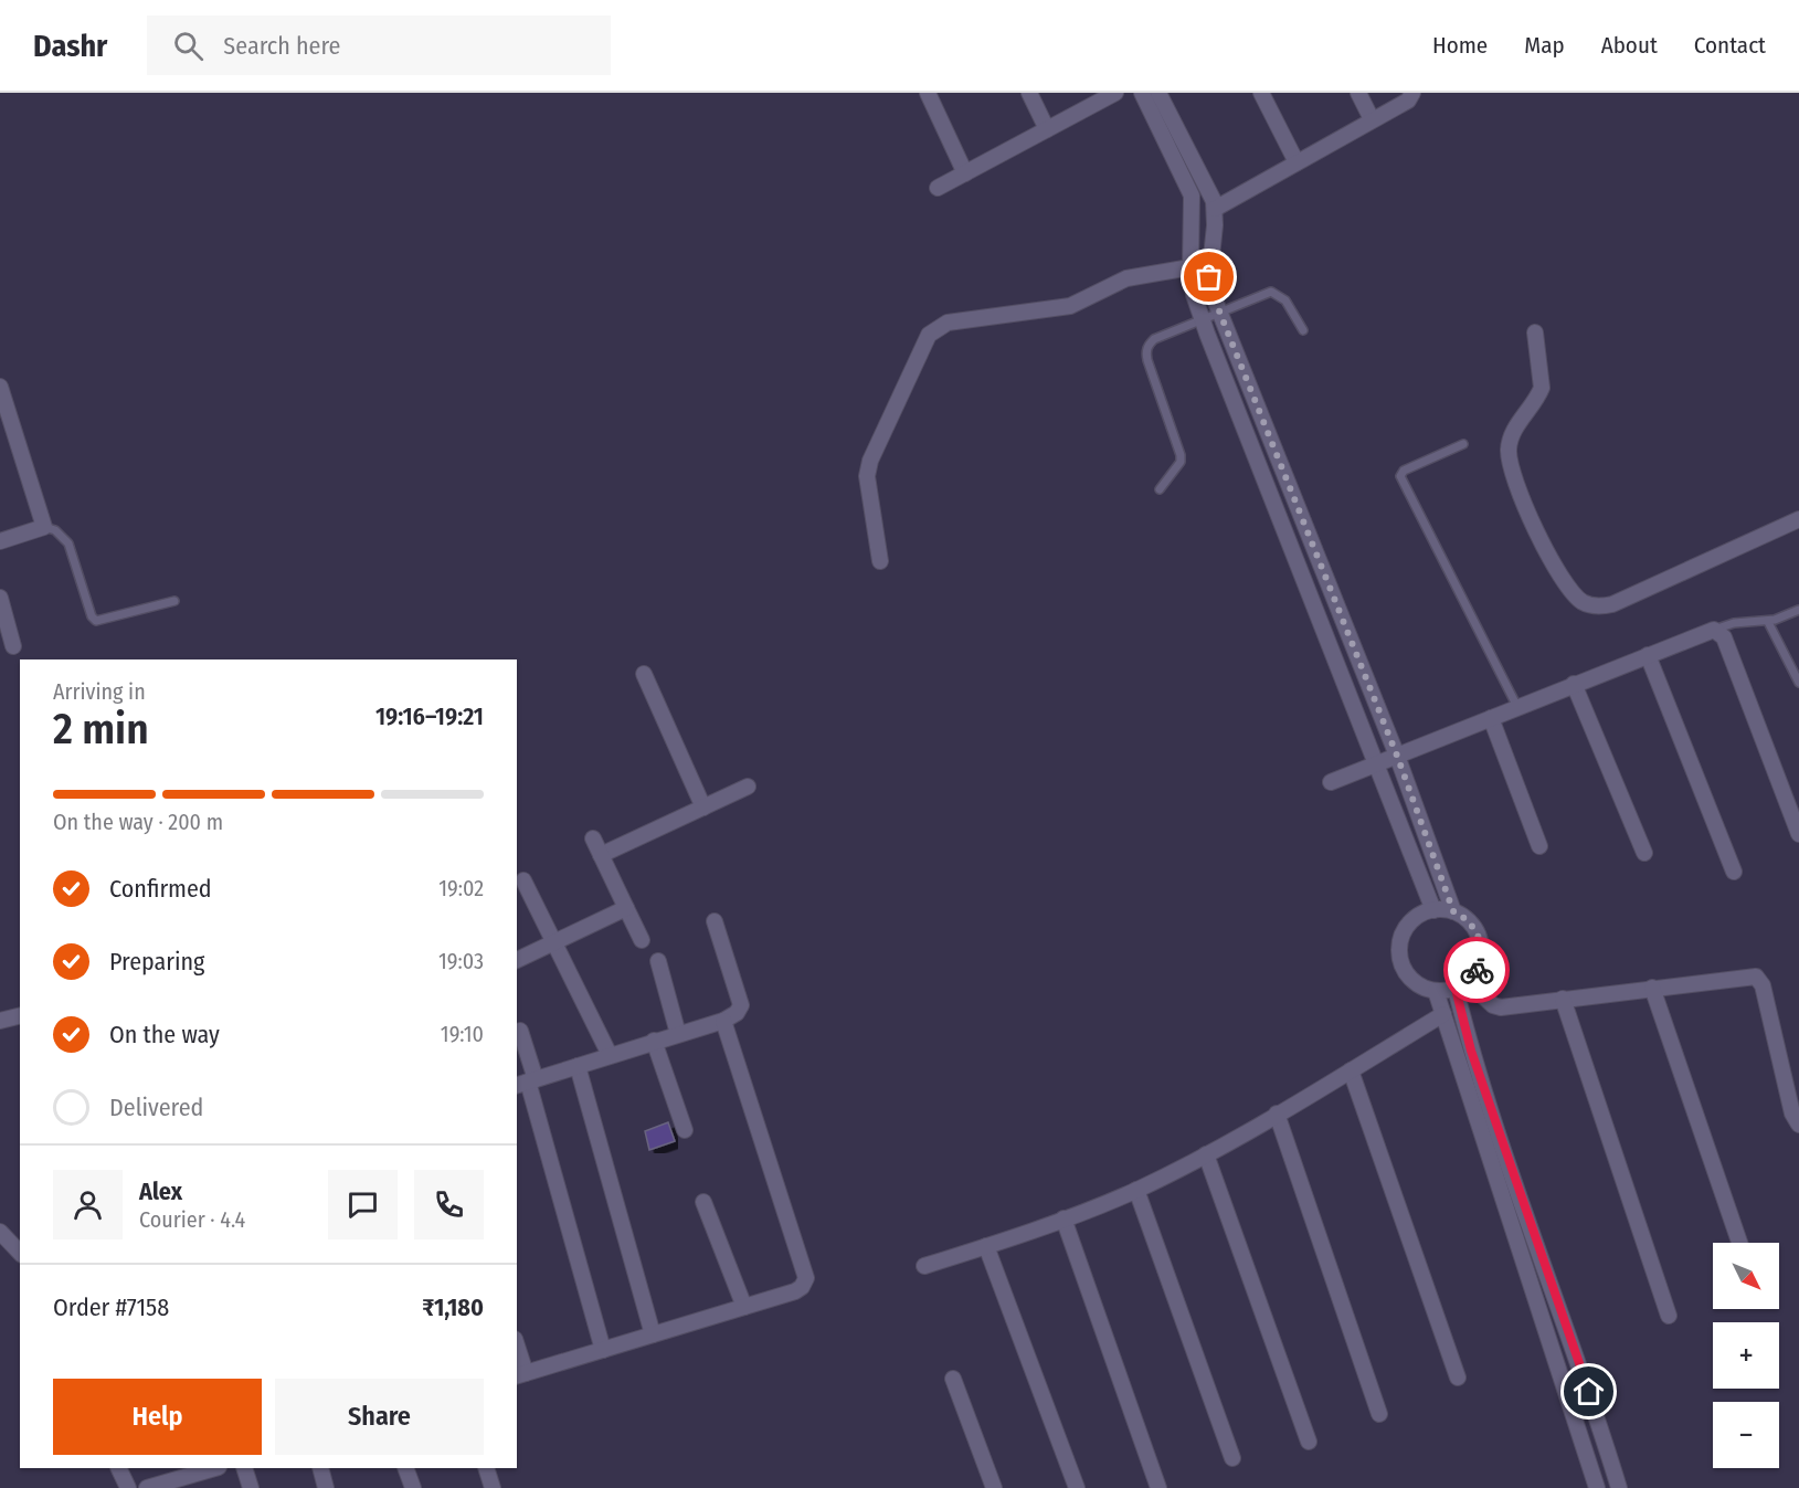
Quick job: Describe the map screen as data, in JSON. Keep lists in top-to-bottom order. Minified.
{"north":"bottom right","page":{"header":"Dashr","search":"Search here","nav":["Home","Map","About","Contact"],"heading":["2 min","Arriving in","19:16–19:21"],"panel":["Alex","Courier · 4.4","Order #7158","₹1,180"],"bar":"On the way · 200 m","list":[["Confirmed","19:02"],["Preparing","19:03"],["On the way","19:10"],"Delivered"],"map_buttons":["+","−"],"buttons":["Help","Share"]}}
